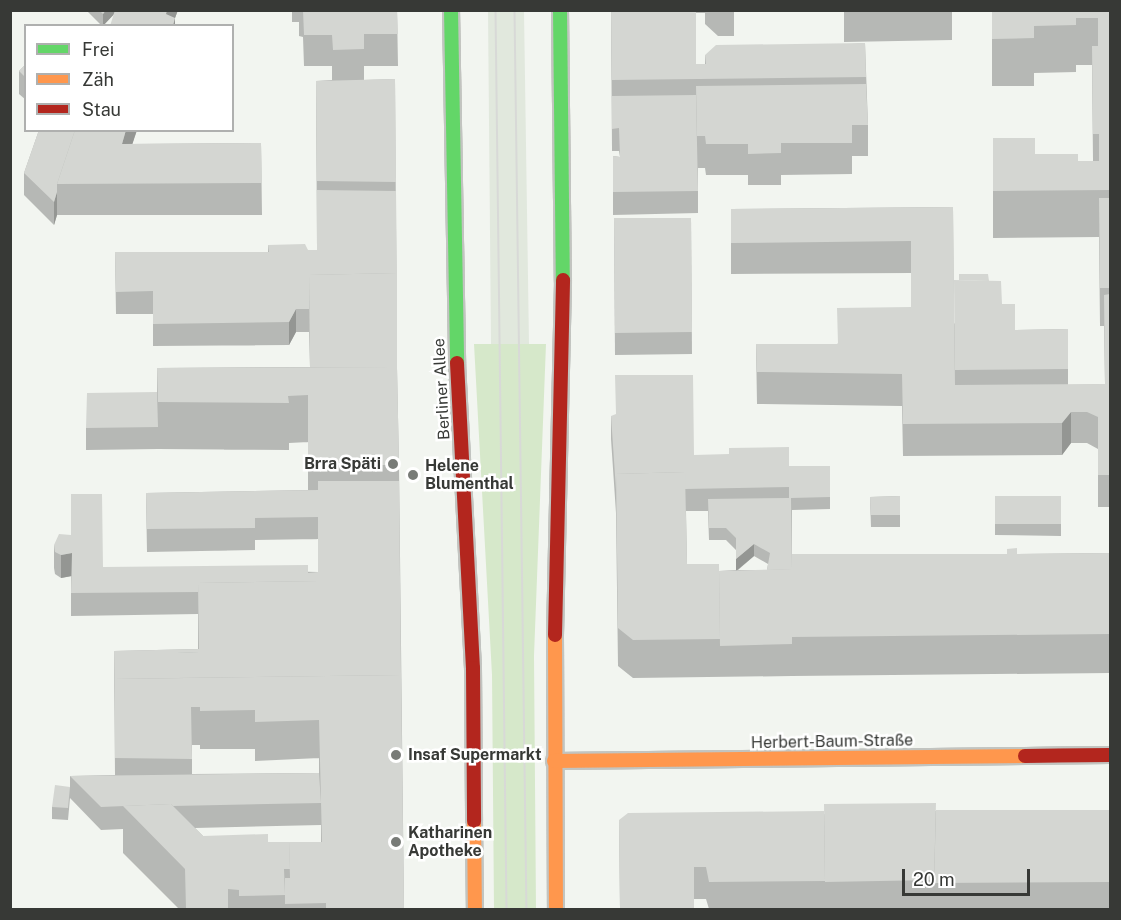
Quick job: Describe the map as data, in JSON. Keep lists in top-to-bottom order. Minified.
{"streets":{"main road":["Berliner Allee","Herbert-Baum-Straße"]},"places":["Brra Späti","Helene Blumenthal","Insaf Supermarkt","Katharinen Apotheke"],"legend":["Frei","Zäh","Stau"],"scale_bar":"20 m"}
